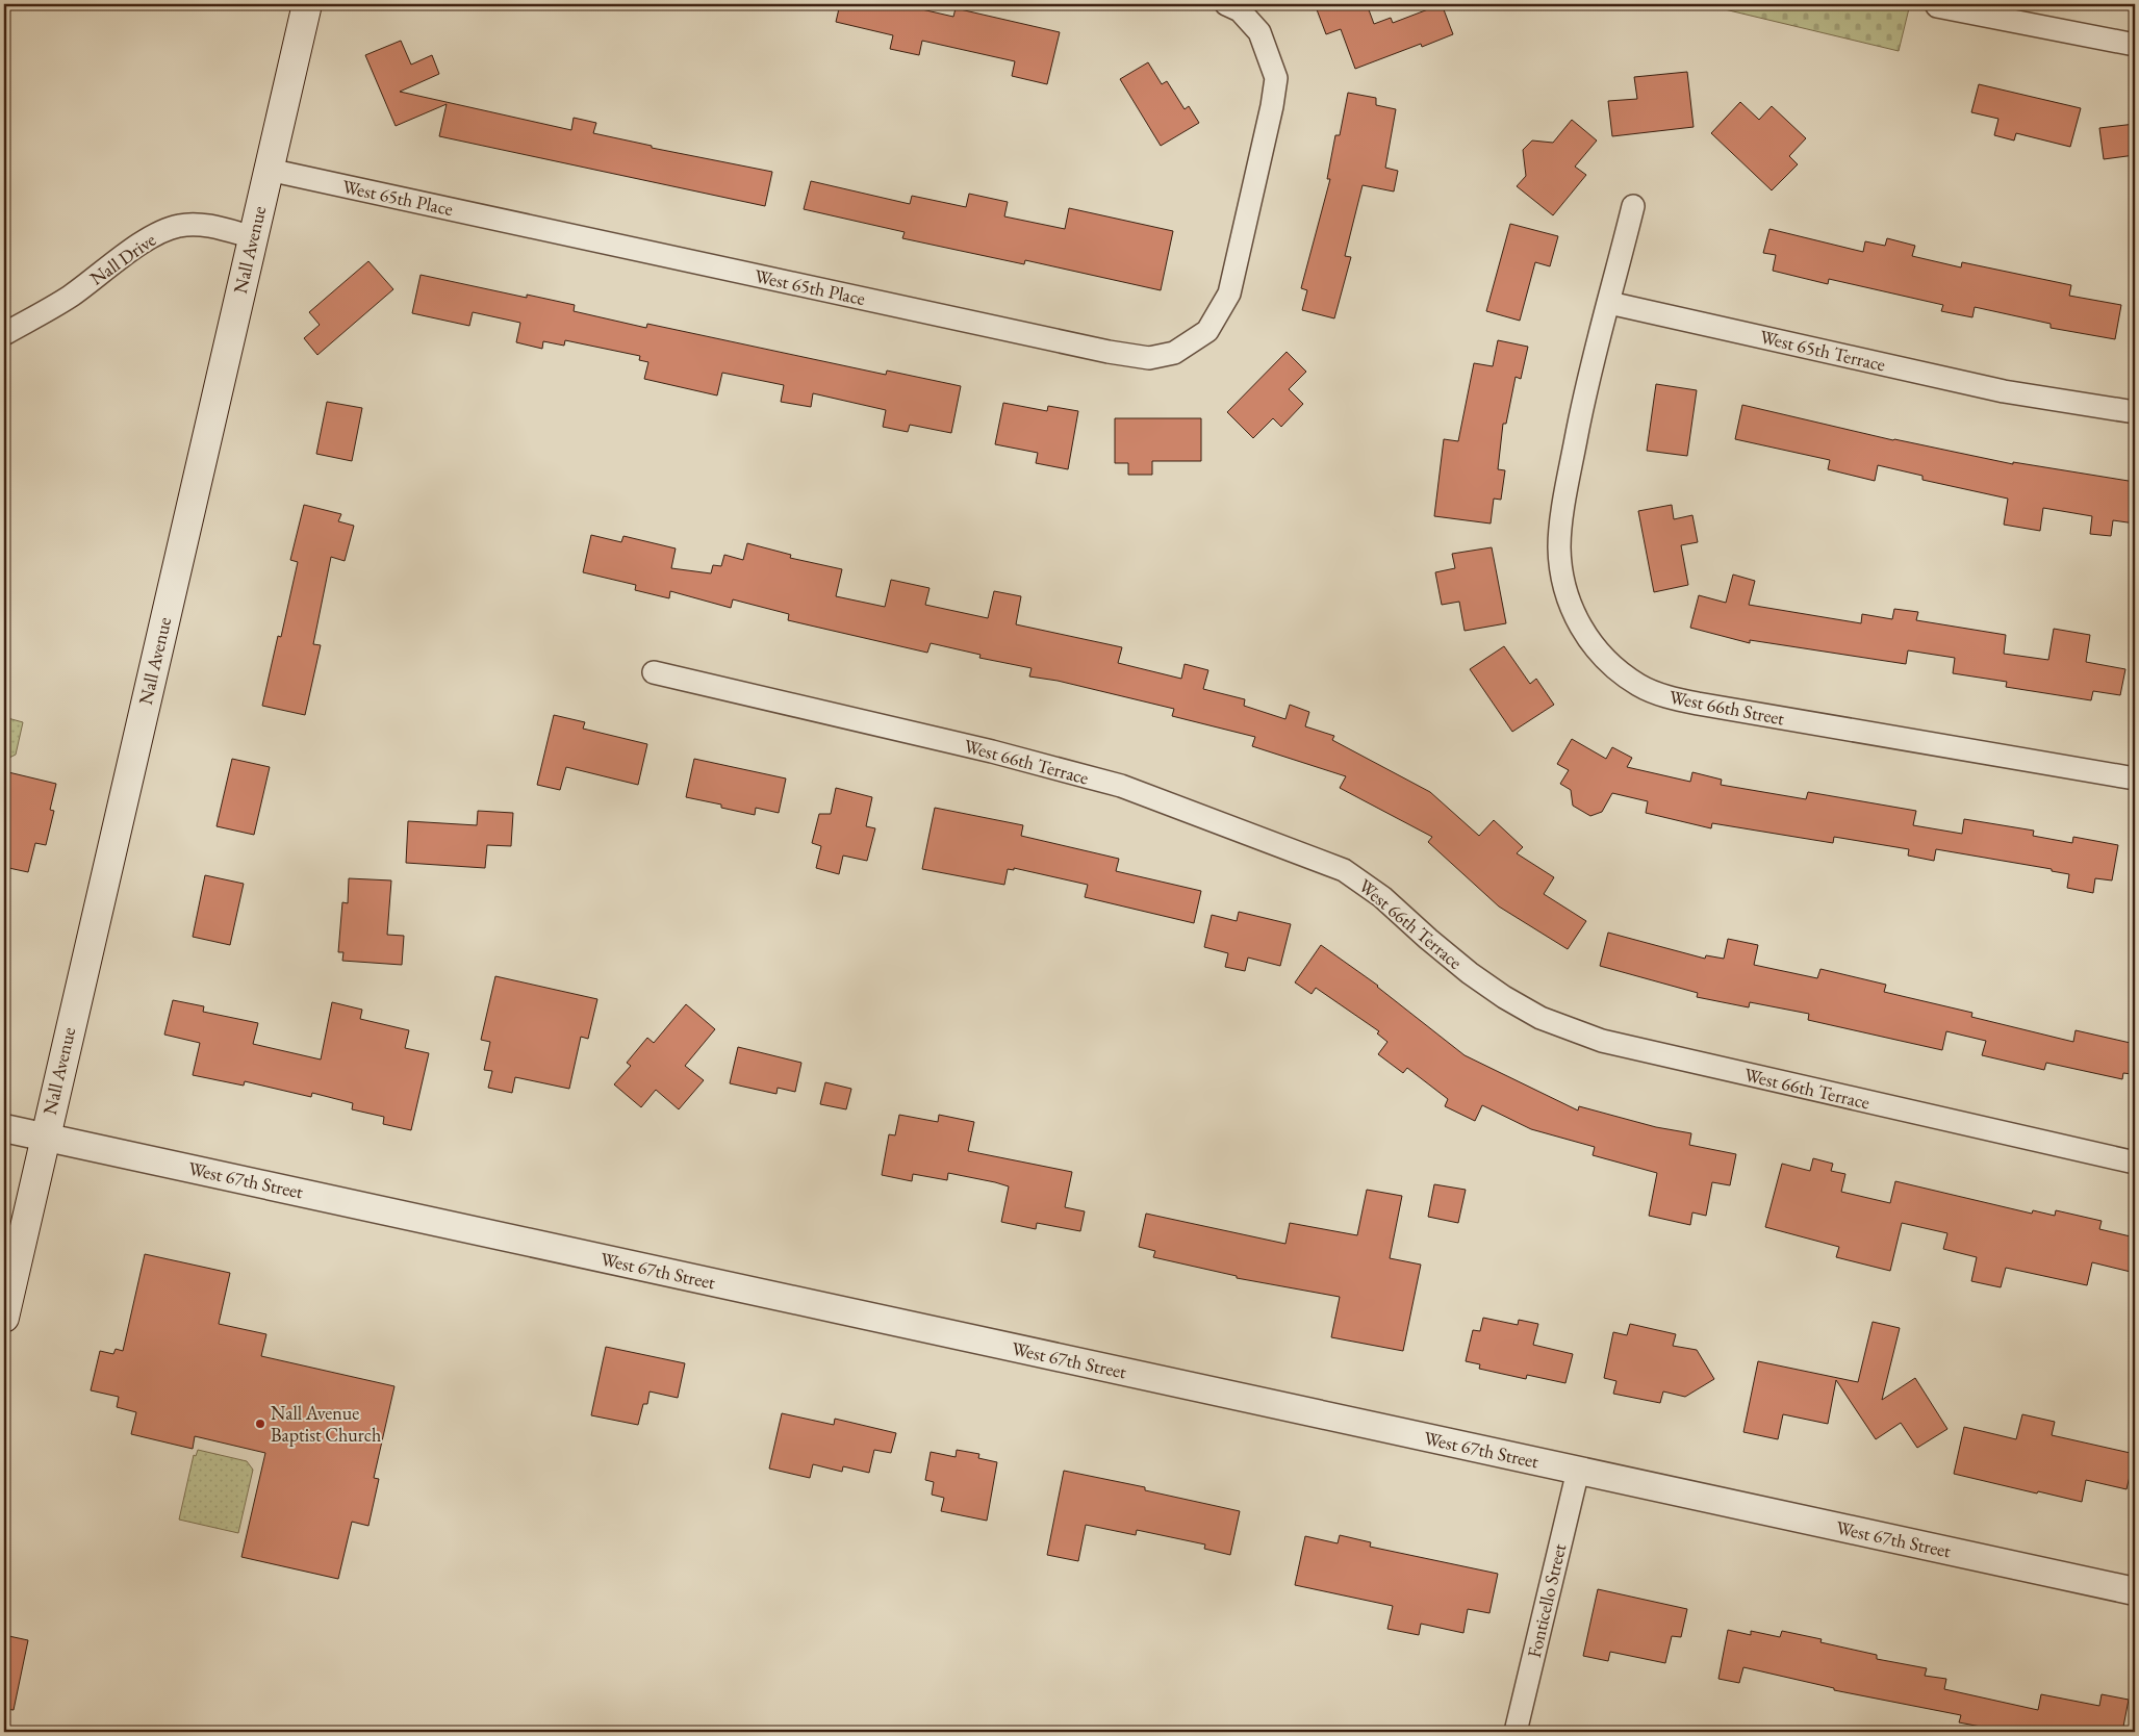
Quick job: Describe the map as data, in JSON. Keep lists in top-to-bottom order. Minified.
{"streets":{"main road":["Nall Avenue"],"street":["West 65th Place","Nall Drive","West 65th Terrace","West 66th Street","West 66th Terrace","West 67th Street","Fonticello Street"]},"crossings":[["West 65th Place","Nall Avenue"],["Nall Avenue","Nall Drive"],["Nall Avenue","West 67th Street"],["West 65th Terrace","West 66th Street"],["West 67th Street","Fonticello Street"]],"places":["Nall Avenue Baptist Church"]}
